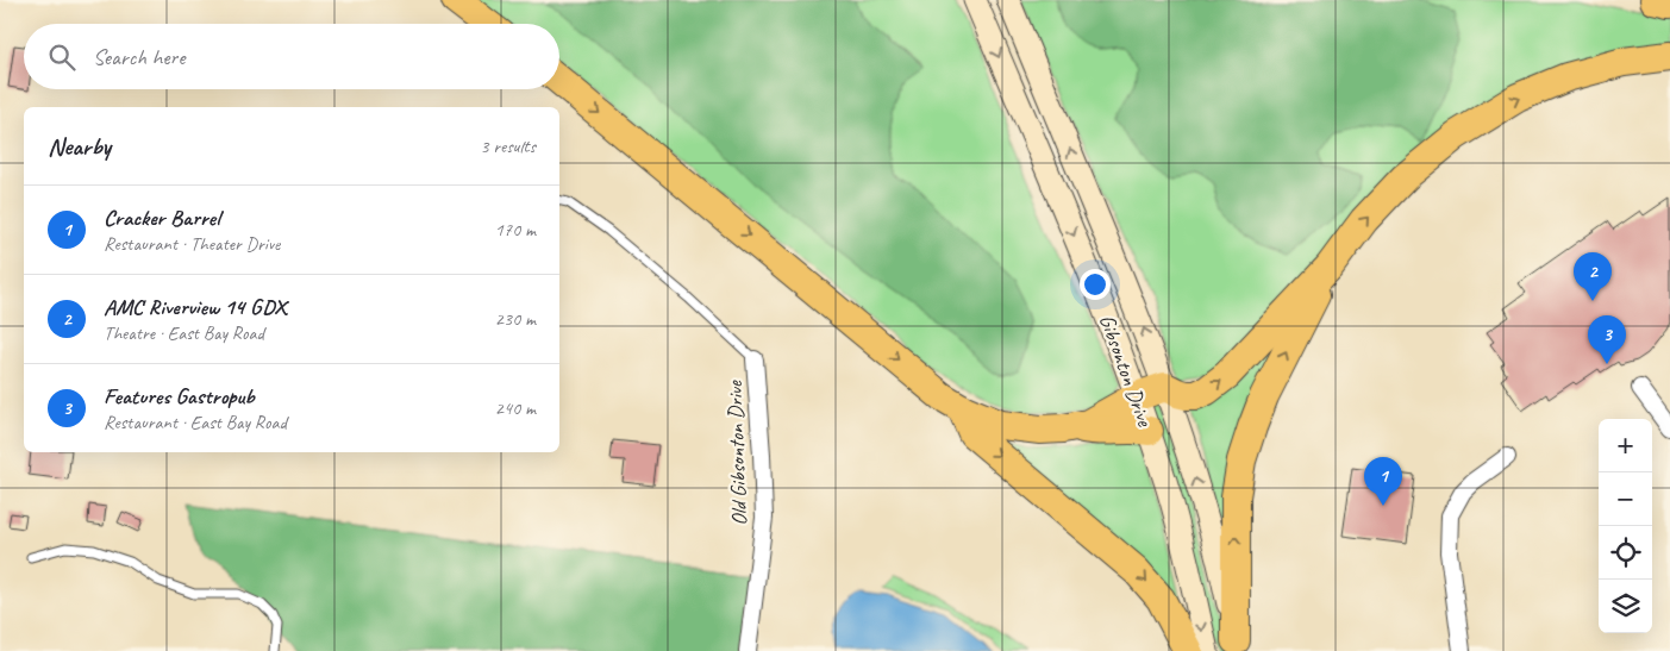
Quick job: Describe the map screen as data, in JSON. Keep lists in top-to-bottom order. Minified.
{"streets":{"main road":["Gibsonton Drive"],"street":["Old Gibsonton Drive"]},"page":{"search":"Search here","heading":["Nearby","3 results"],"list":[{"mark":"1","name":"Cracker Barrel","note":"Restaurant · Theater Drive","value":"170 m"},{"mark":"2","name":"AMC Riverview 14 GDX","note":"Theatre · East Bay Road","value":"230 m"},{"mark":"3","name":"Features Gastropub","note":"Restaurant · East Bay Road","value":"240 m"}],"pins":["2","3","1"],"map_buttons":["+","−"]}}
